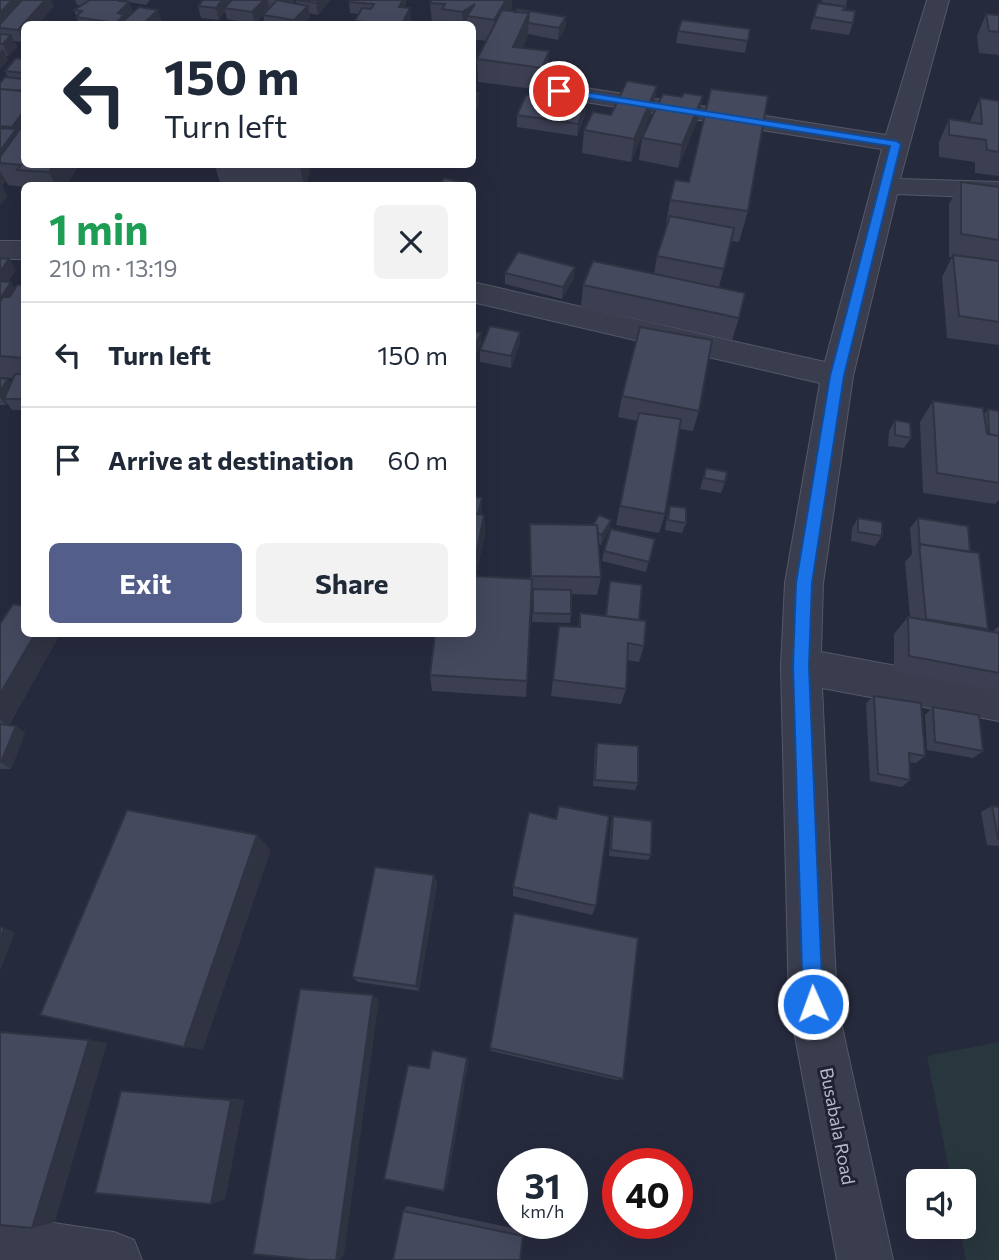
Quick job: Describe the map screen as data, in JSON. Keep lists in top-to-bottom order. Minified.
{"streets":{"street":["Busabala Road"]},"page":{"turn":["150 m","Turn left"],"heading":["1 min","210 m · 13:19"],"list":[{"name":"Turn left","value":"150 m"},{"name":"Arrive at destination","value":"60 m"}],"buttons":["Exit","Share"],"speed":"31 km/h","limit":"40"}}
